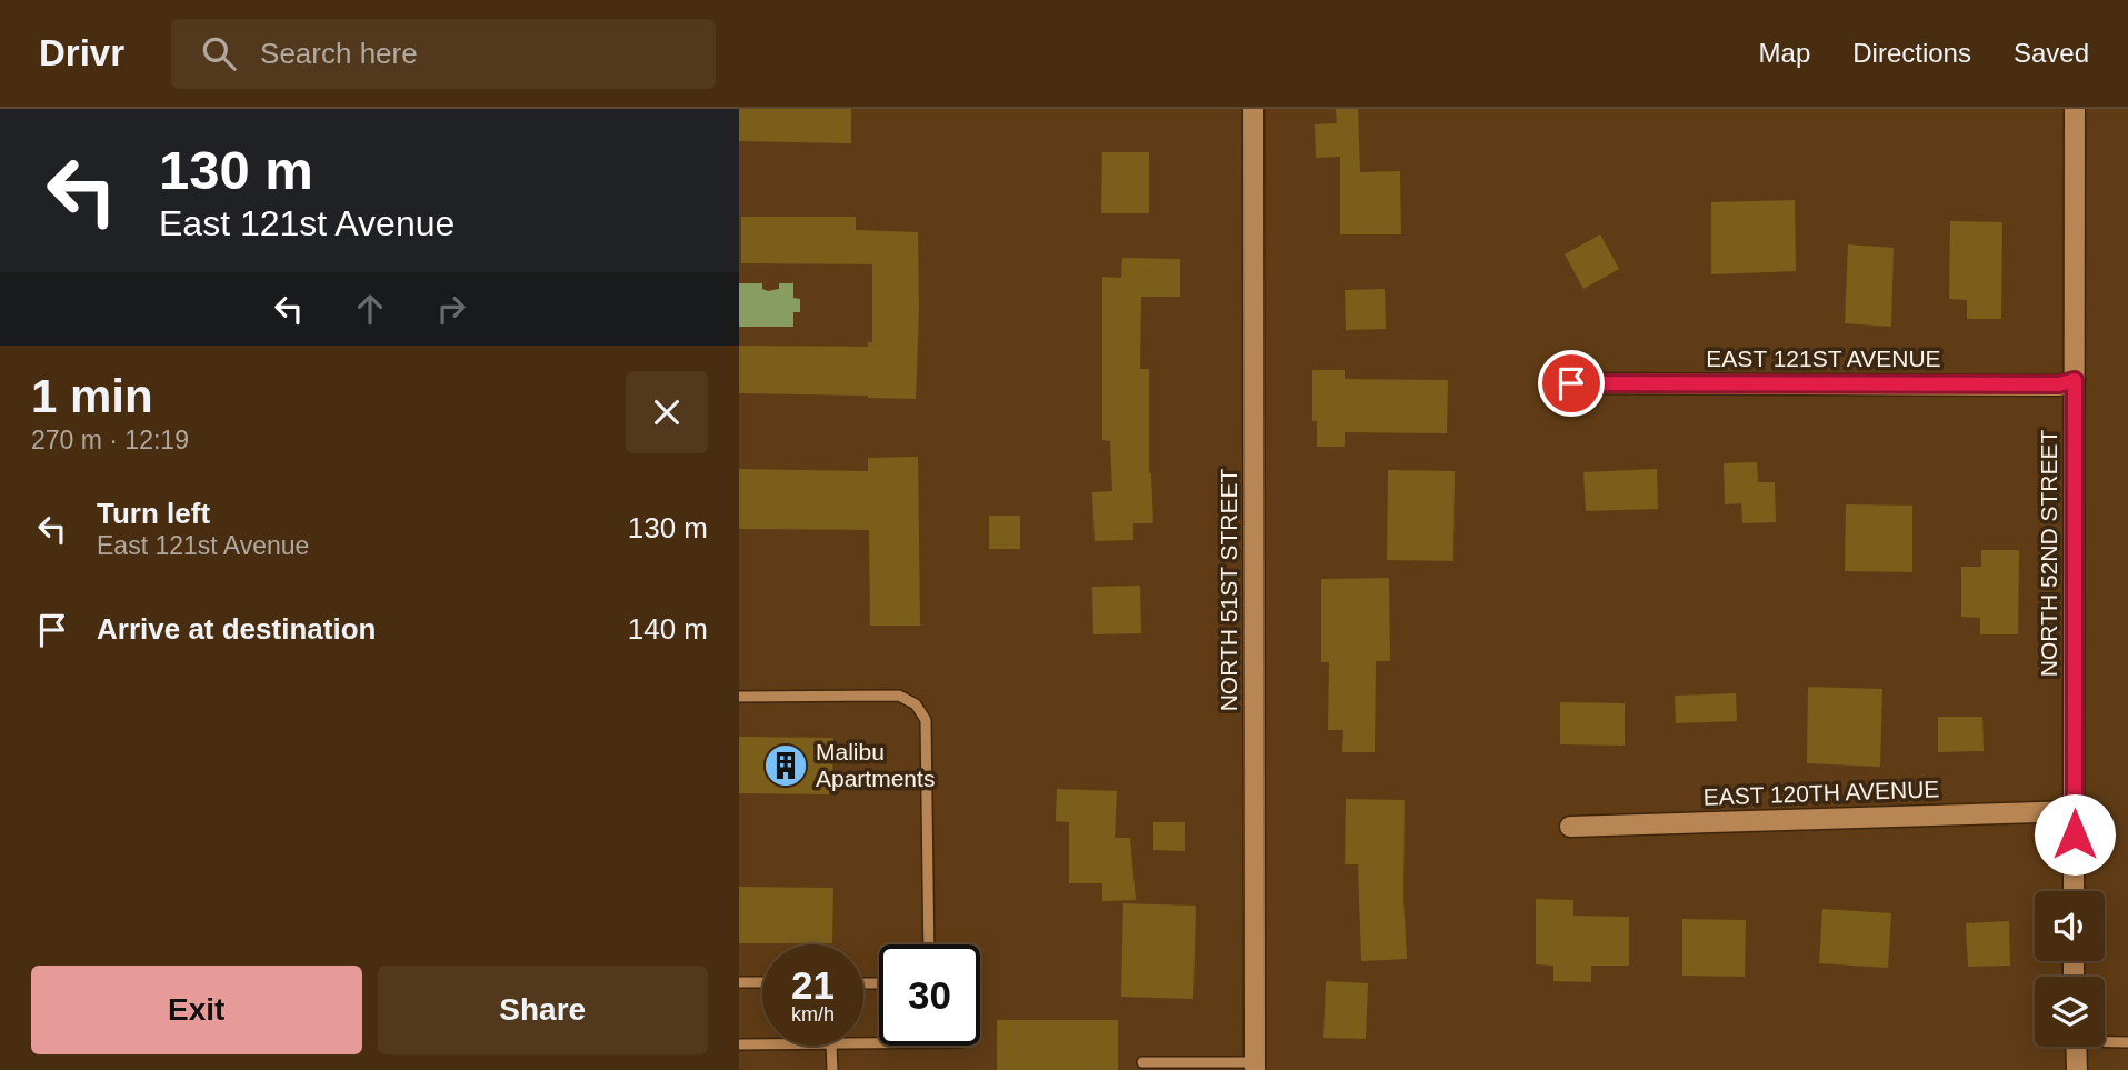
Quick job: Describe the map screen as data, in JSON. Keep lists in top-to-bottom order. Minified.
{"streets":{"street":["EAST 121ST AVENUE","NORTH 52ND STREET","NORTH 51ST STREET","EAST 120TH AVENUE"]},"crossings":[["EAST 121ST AVENUE","NORTH 52ND STREET"],["NORTH 52ND STREET","EAST 120TH AVENUE"]],"places":{"building":["Malibu Apartments"]},"page":{"header":"Drivr","search":"Search here","nav":["Map","Directions","Saved"],"turn":["130 m","East 121st Avenue"],"heading":["1 min","270 m · 12:19"],"list":[{"name":"Turn left","note":"East 121st Avenue","value":"130 m"},{"name":"Arrive at destination","value":"140 m"}],"speed":"21 km/h","limit":"30","buttons":["Exit","Share"]}}
